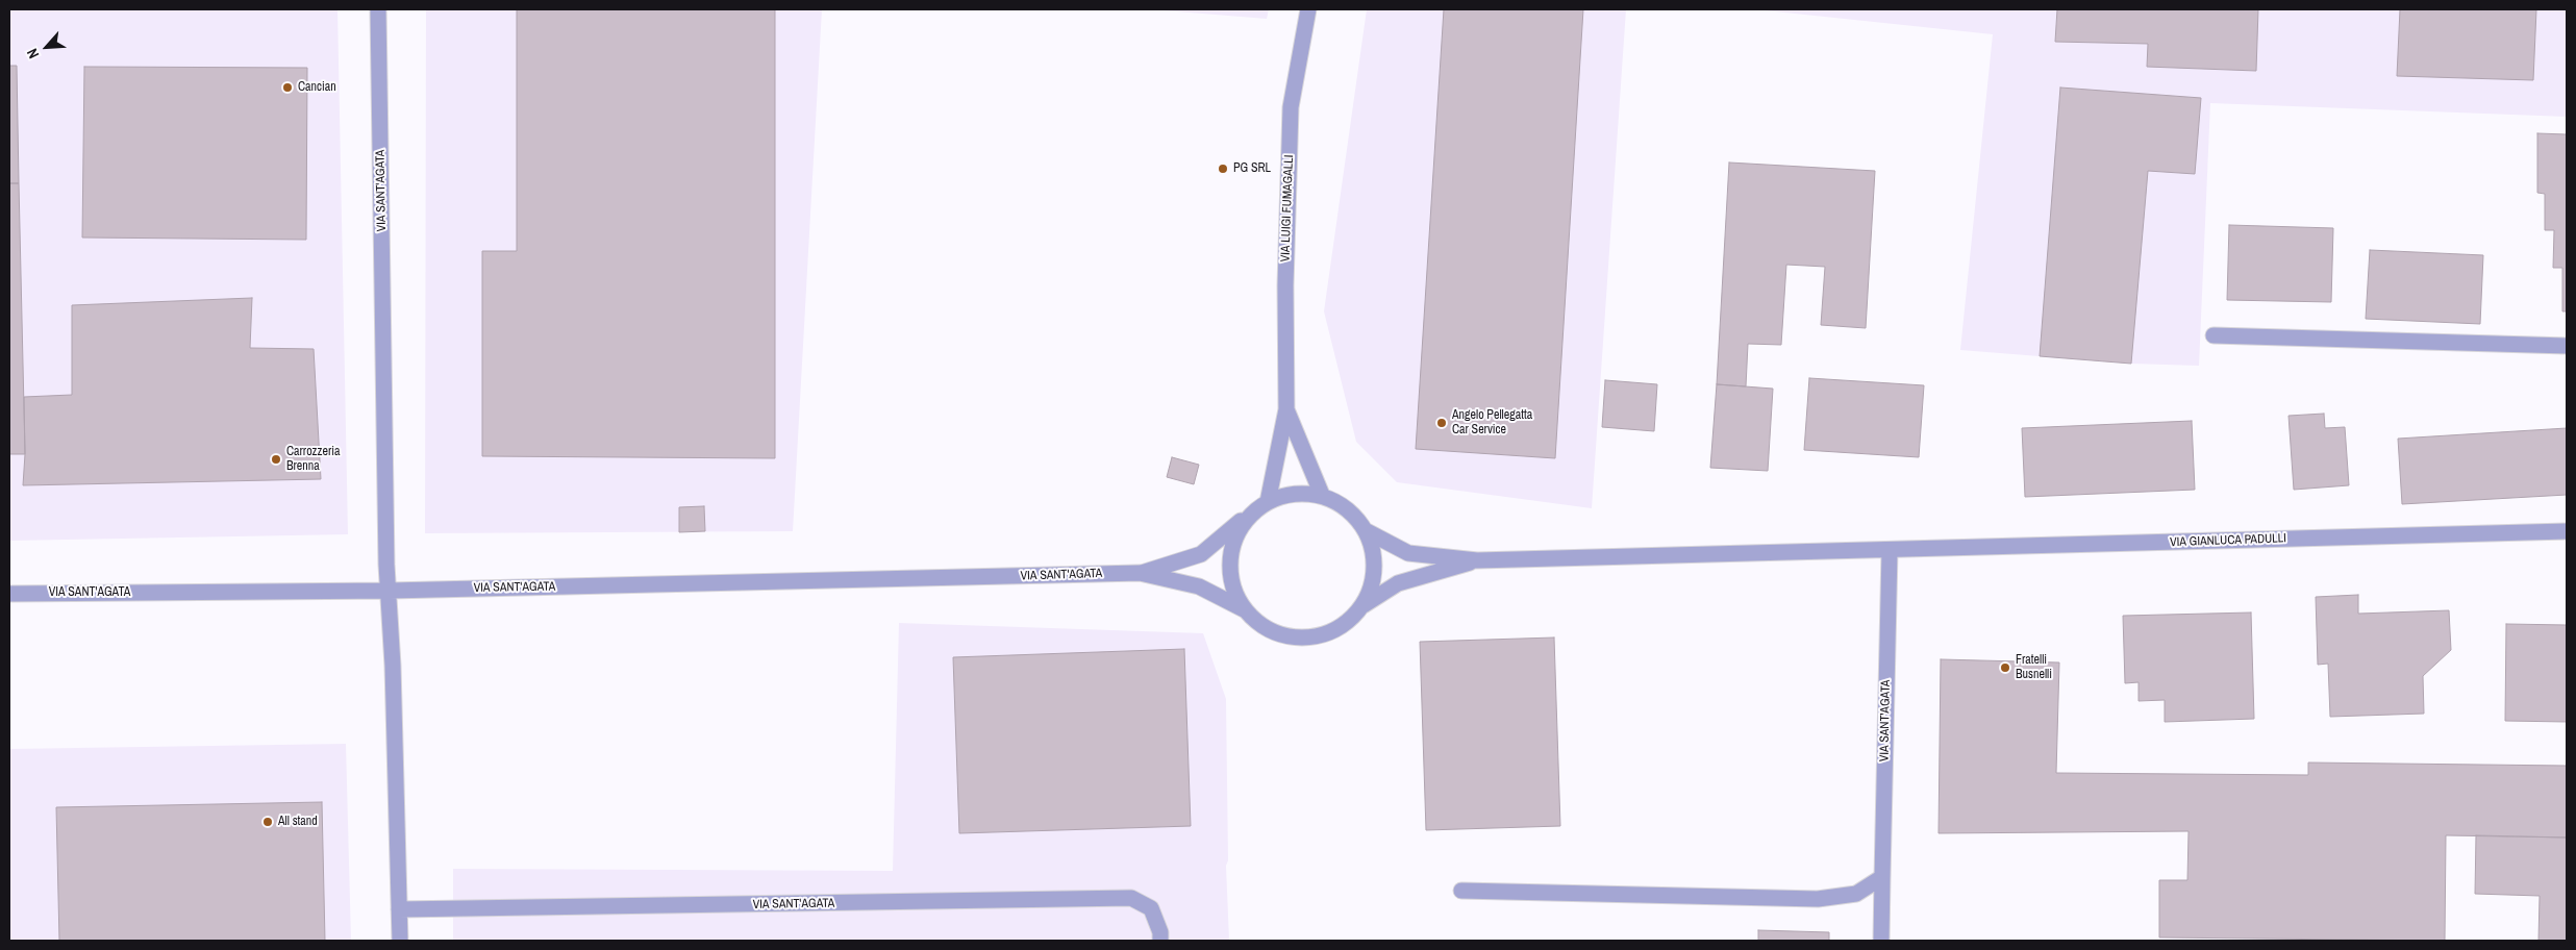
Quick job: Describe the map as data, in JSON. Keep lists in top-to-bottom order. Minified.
{"streets":{"street":["VIA SANT'AGATA","VIA LUIGI FUMAGALLI","VIA GIANLUCA PADULLI"]},"crossings":[["VIA SANT'AGATA","VIA LUIGI FUMAGALLI"],["VIA SANT'AGATA","VIA GIANLUCA PADULLI"]],"places":["Cancian","PG SRL","Angelo Pellegatta Car Service","Carrozzeria Brenna","Fratelli Busnelli","All stand"],"north":"bottom left"}
